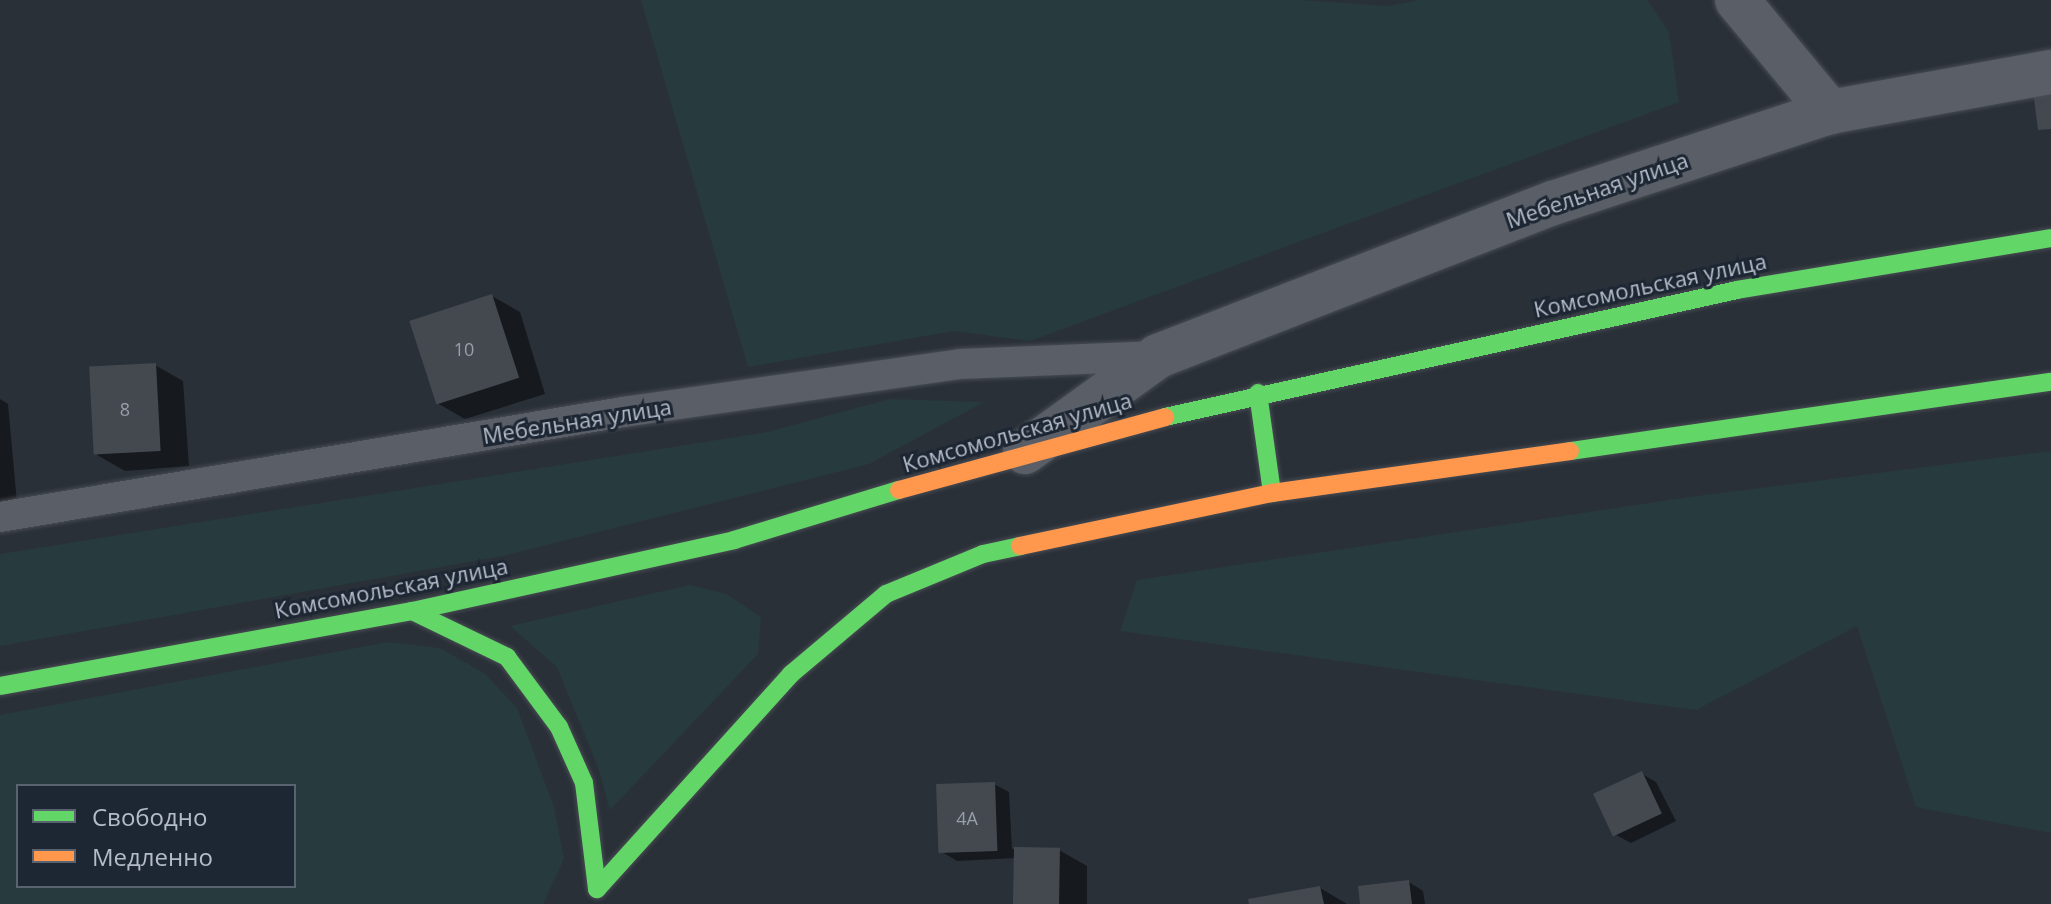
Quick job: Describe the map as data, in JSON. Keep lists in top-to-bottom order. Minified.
{"streets":{"main road":["Комсомольская улица"],"street":["Мебельная улица"]},"crossings":[["Мебельная улица","Комсомольская улица"]],"house_numbers":["10","8","4А"],"legend":["Свободно","Медленно"]}
